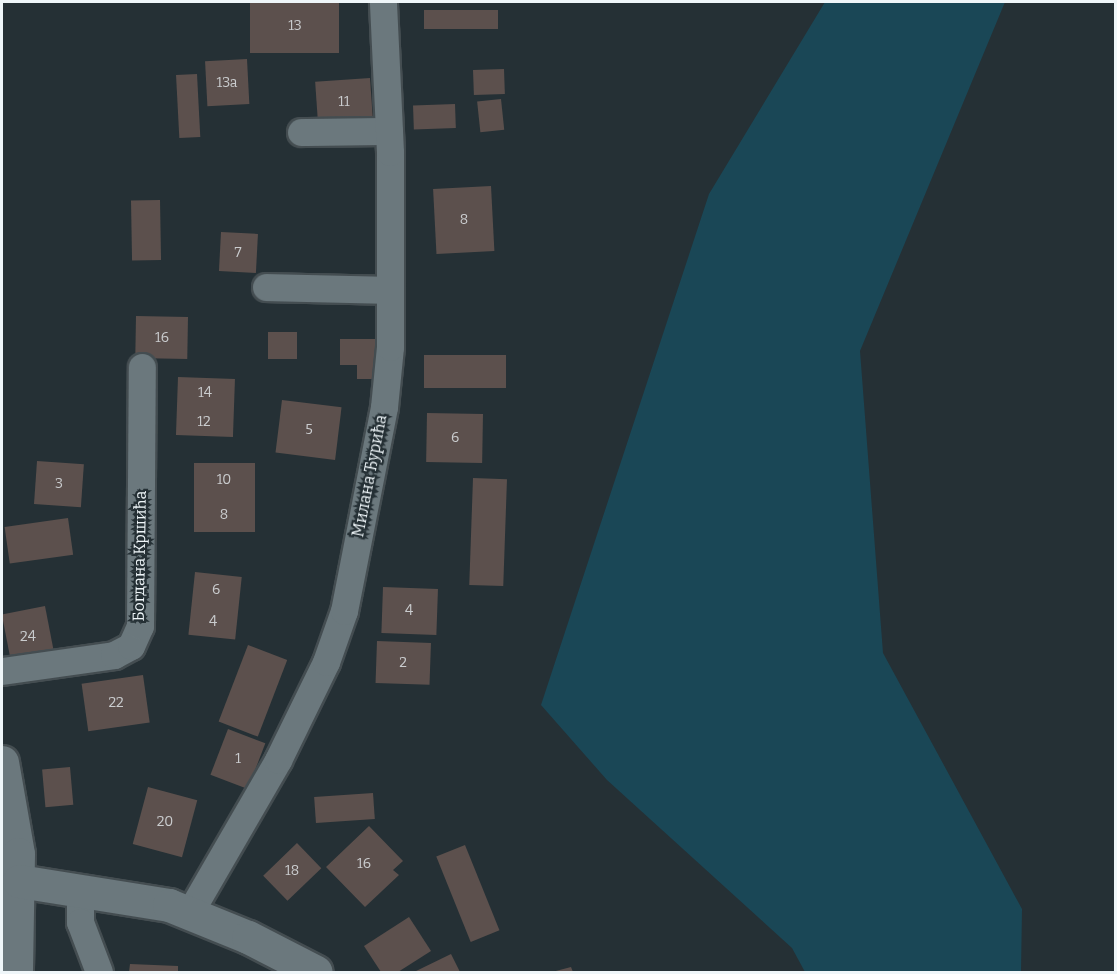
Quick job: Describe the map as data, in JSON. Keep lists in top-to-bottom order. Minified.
{"streets":{"street":["Милана Ђурића","Богдана Кршића"]},"house_numbers":["13","13a","11","8","7","16","14","12","5","6","10","3","8","6","4","4","24","2","22","1","20","16","18"]}
